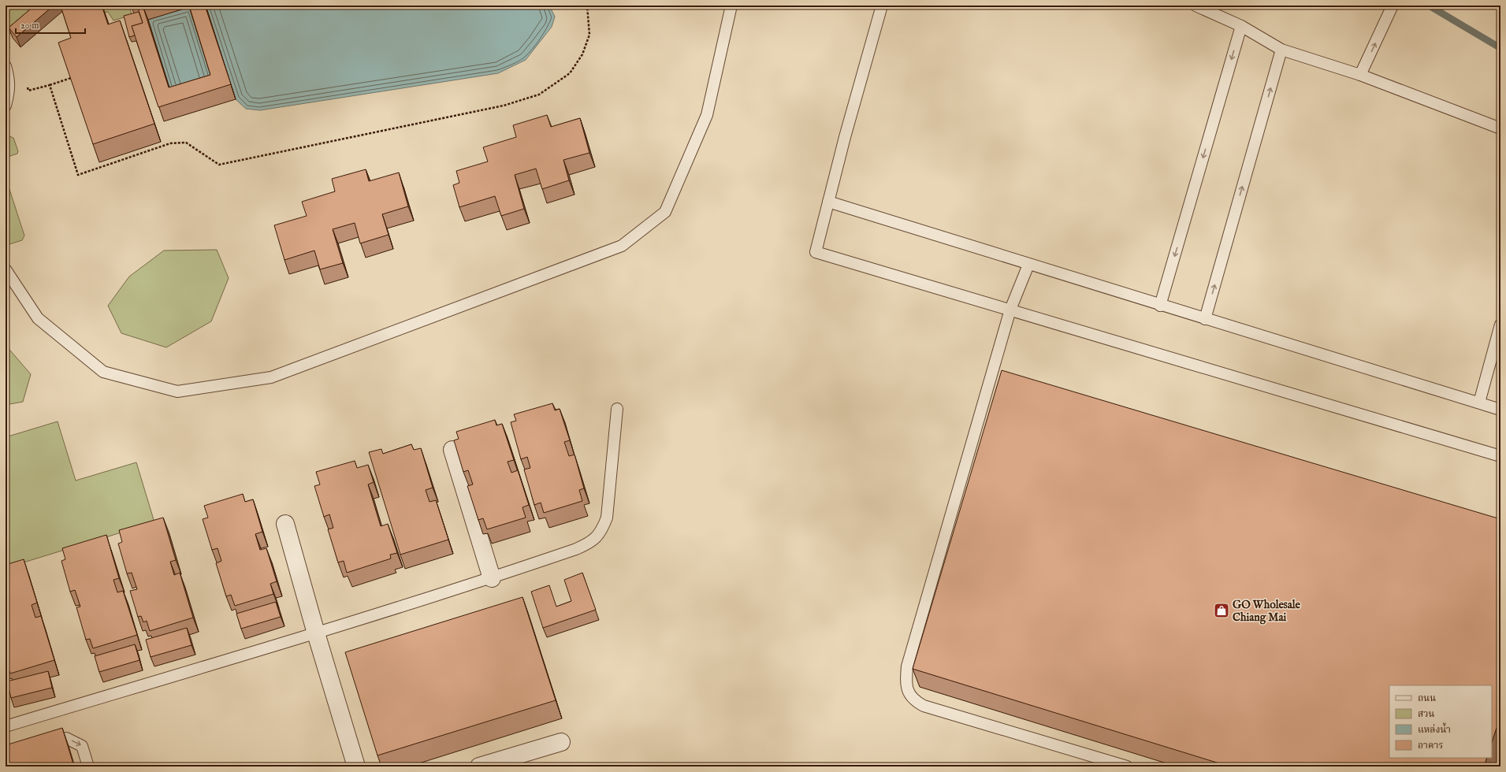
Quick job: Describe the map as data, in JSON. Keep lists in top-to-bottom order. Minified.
{"places":{"shop":["GO Wholesale Chiang Mai"]},"legend":["ถนน","สวน","แหล่งน้ำ","อาคาร"],"scale_bar":"20 m"}
